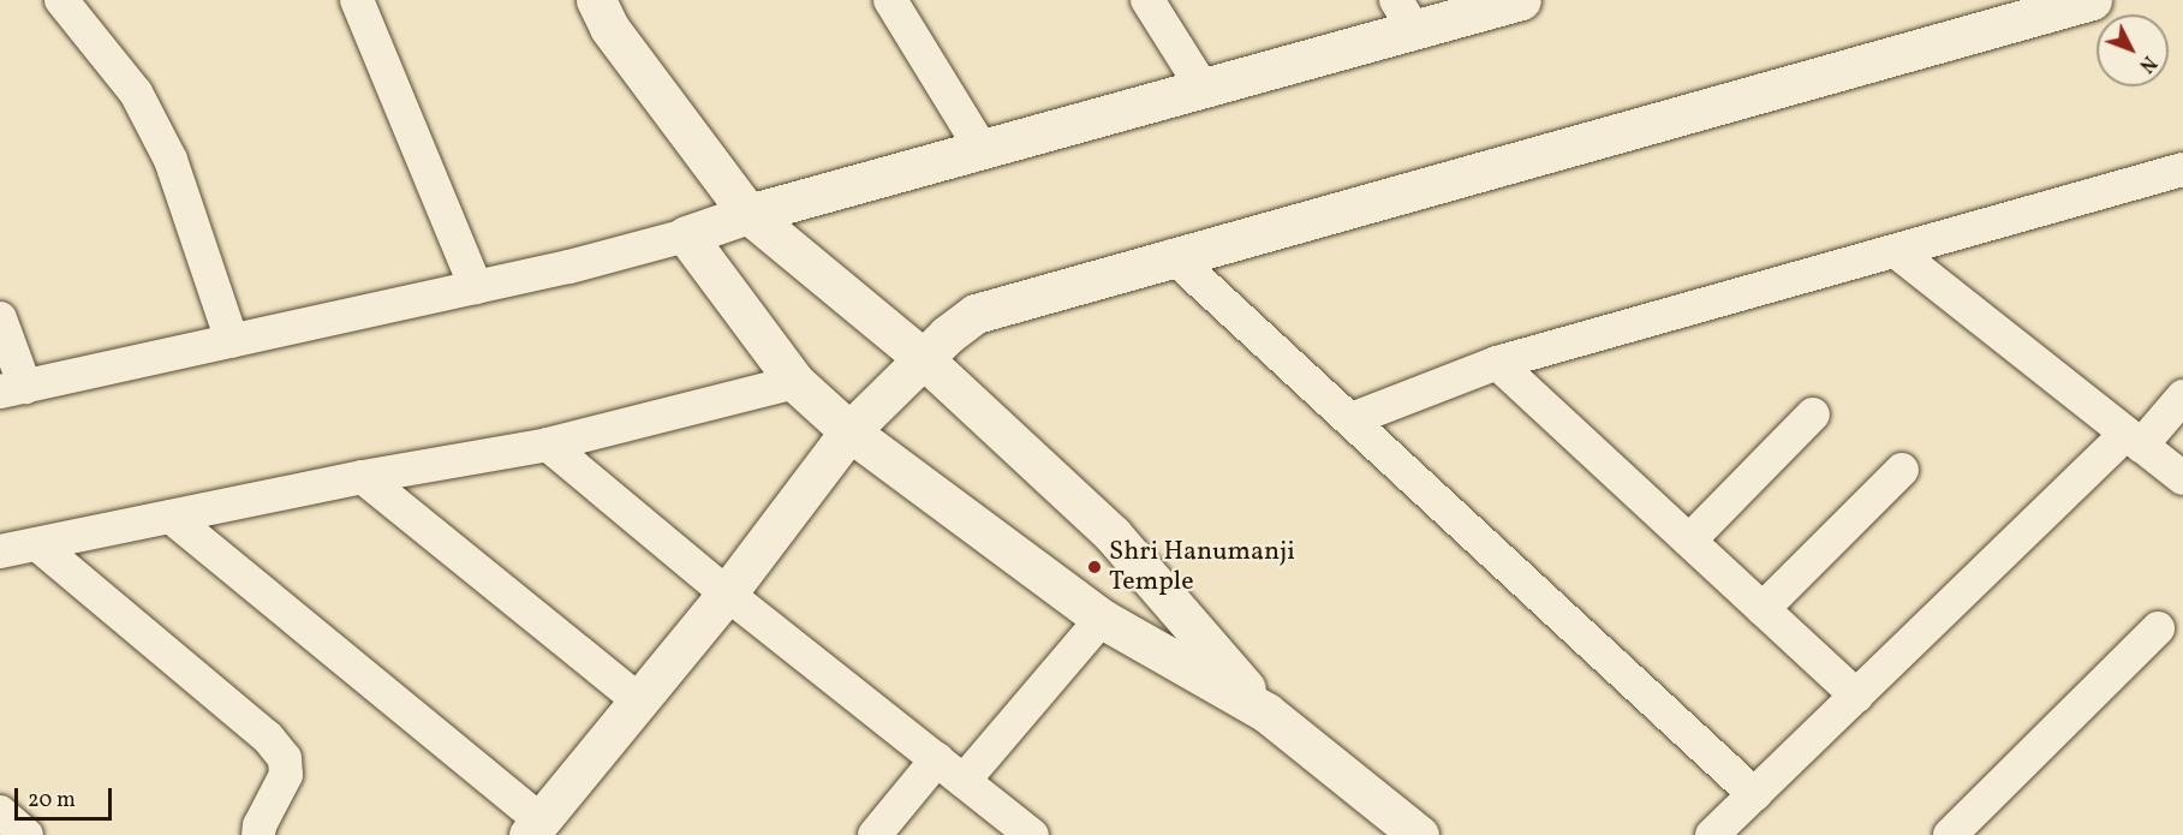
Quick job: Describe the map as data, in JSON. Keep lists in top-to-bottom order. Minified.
{"places":["Shri Hanumanji Temple"],"scale_bar":"20 m","north":"bottom right"}
